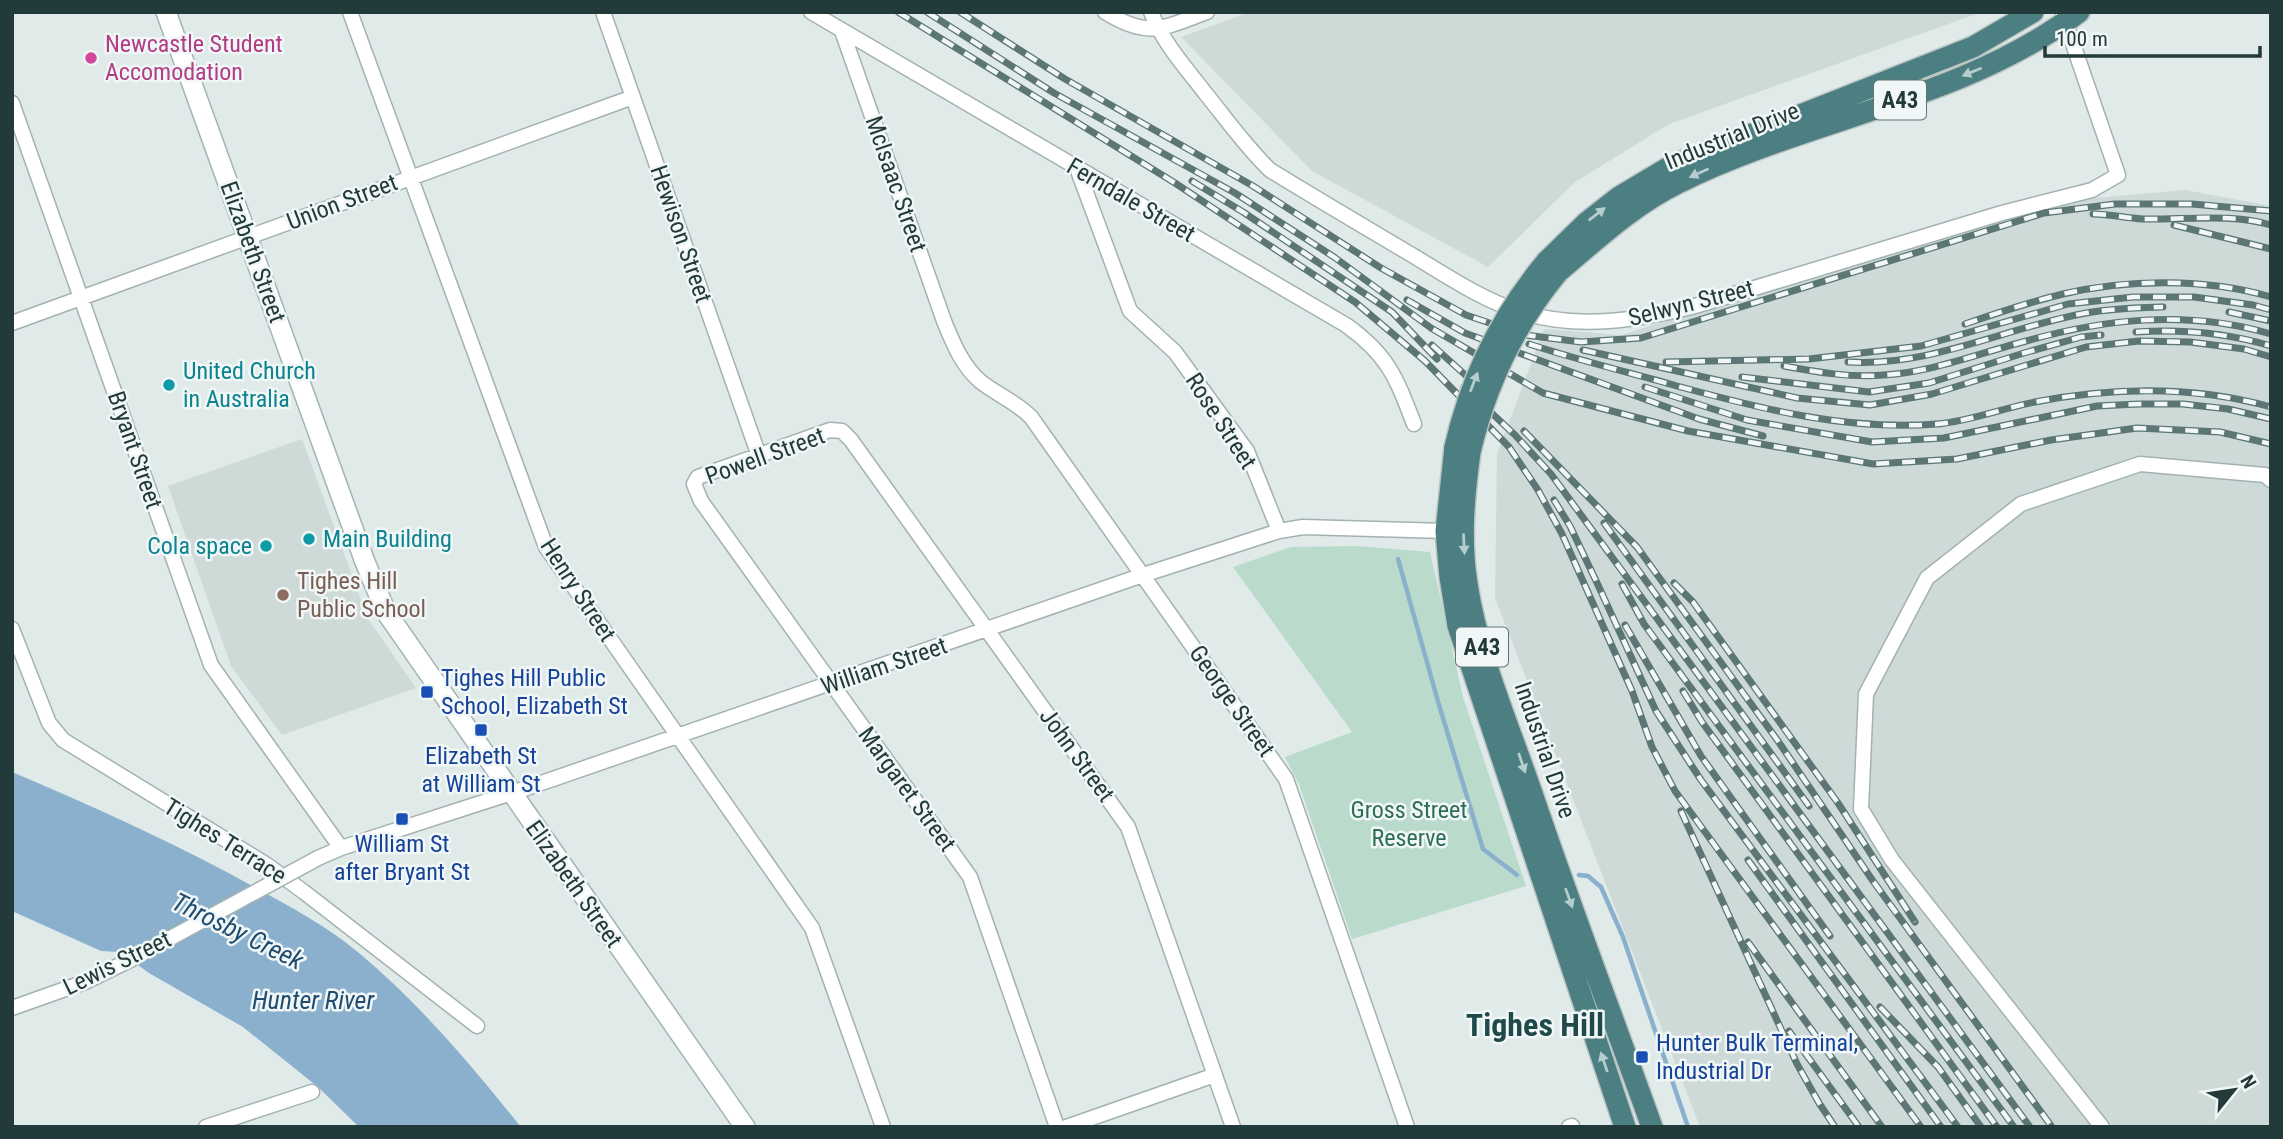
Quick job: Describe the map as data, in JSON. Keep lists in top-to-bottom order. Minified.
{"streets":{"highway":["A43","Industrial Drive"],"main road":["Elizabeth Street"],"street":["McIsaac Street","Ferndale Street","Union Street","Hewison Street","Selwyn Street","Rose Street","Bryant Street","Powell Street","Henry Street","William Street","George Street","John Street","Margaret Street","Tighes Terrace","Lewis Street"]},"crossings":[["Industrial Drive","Selwyn Street"],["Industrial Drive","William Street"],["McIsaac Street","Ferndale Street"],["McIsaac Street","George Street"],["Ferndale Street","Rose Street"],["Union Street","Hewison Street"],["Union Street","Elizabeth Street"],["Union Street","Bryant Street"],["Union Street","Henry Street"],["Hewison Street","Powell Street"],["Elizabeth Street","William Street"],["Rose Street","William Street"],["Bryant Street","William Street"],["Bryant Street","Lewis Street"],["Powell Street","John Street"],["Powell Street","Margaret Street"],["Henry Street","William Street"],["William Street","George Street"],["William Street","John Street"],["William Street","Margaret Street"],["William Street","Lewis Street"]],"districts":["Tighes Hill"],"water":["Throsby Creek","Hunter River"],"parks":["Gross Street Reserve"],"places":{"other":["Newcastle Student Accomodation","United Church in Australia","Main Building","Cola space","Tighes Hill Public School"],"transit":["Tighes Hill Public School, Elizabeth St","Elizabeth St at William St","William St after Bryant St","Hunter Bulk Terminal, Industrial Dr"]},"scale_bar":"100 m","north":"top right"}
